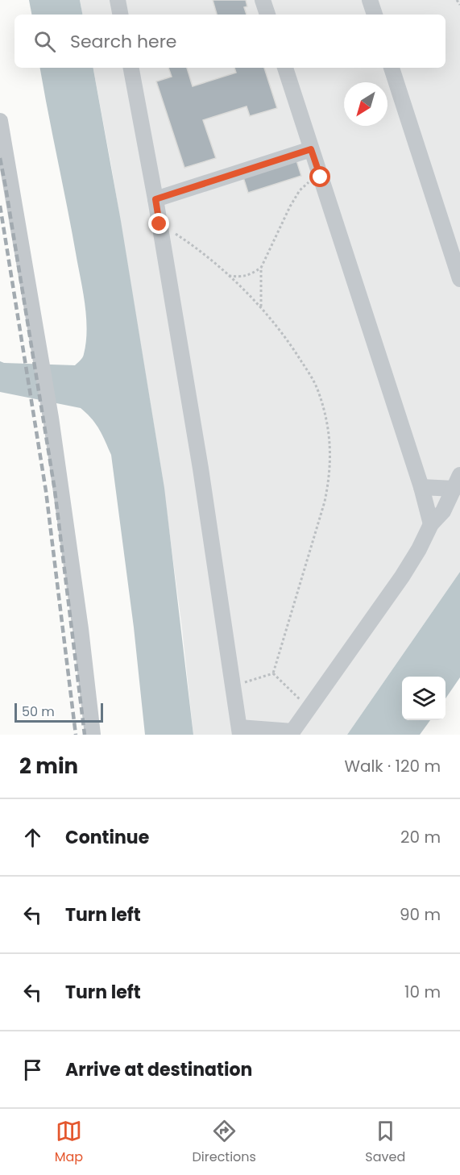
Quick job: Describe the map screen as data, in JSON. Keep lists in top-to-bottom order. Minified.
{"scale_bar":"50 m","north":"bottom left","page":{"search":"Search here","scale":"50 m","heading":["2 min","Walk · 120 m"],"list":[["Continue","20 m"],["Turn left","90 m"],["Turn left","10 m"],"Arrive at destination"],"nav":["Map","Directions","Saved"]}}
